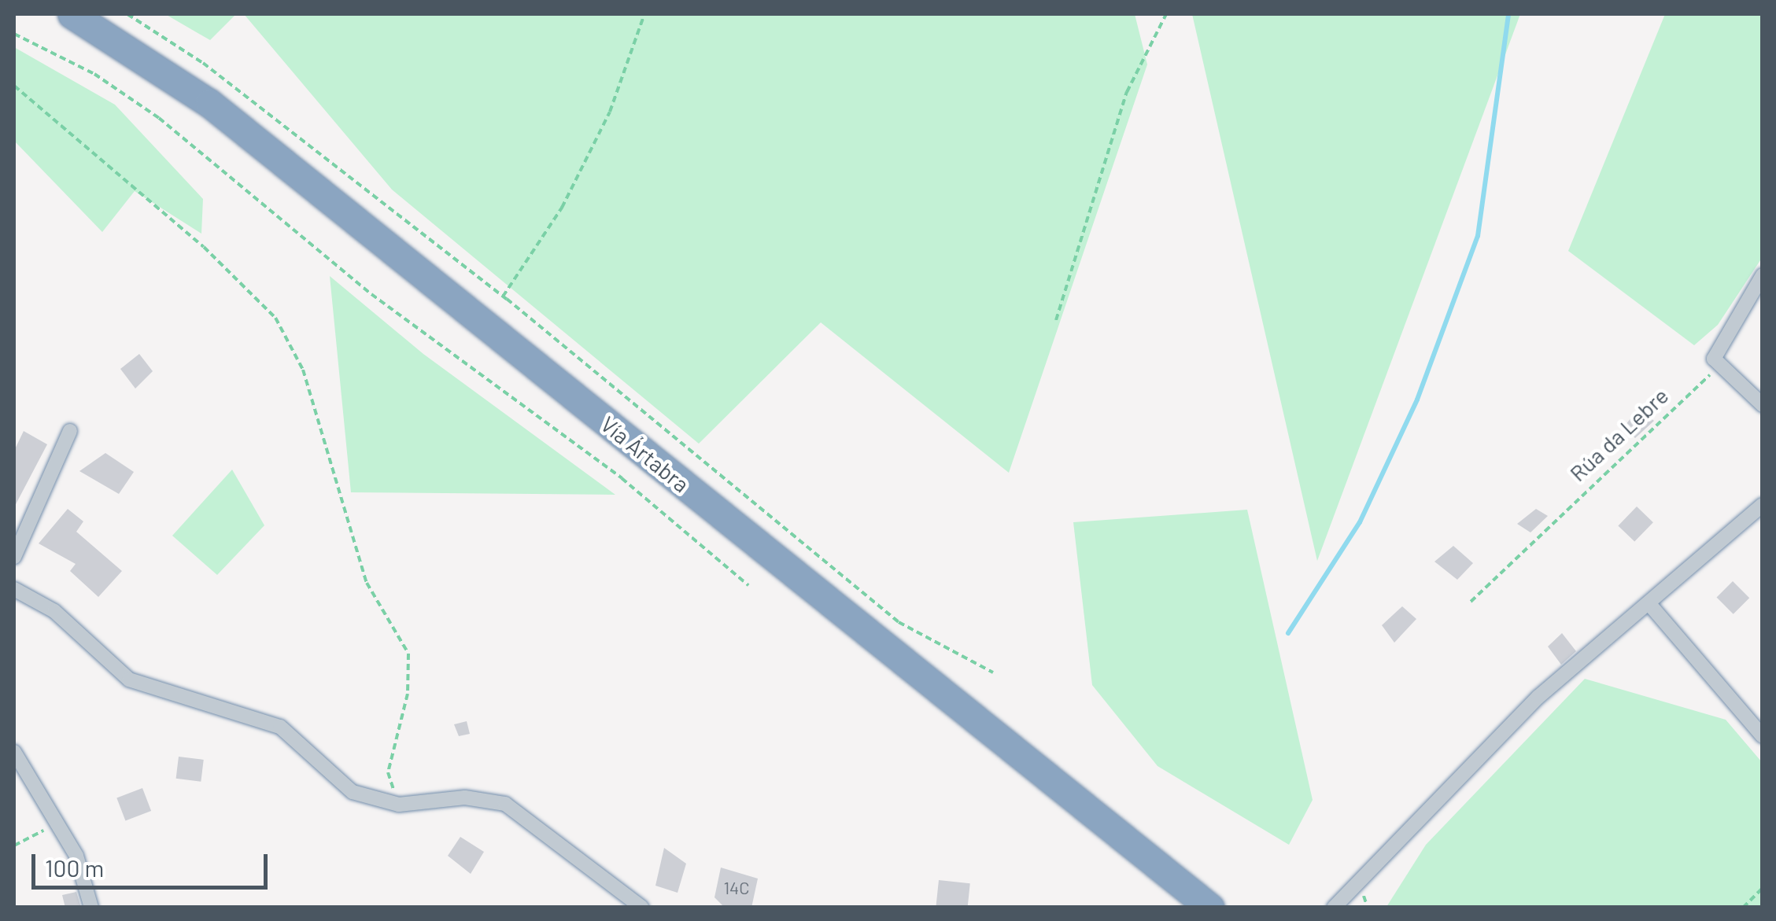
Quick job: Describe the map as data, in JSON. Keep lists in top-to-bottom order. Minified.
{"streets":{"highway":["Vía Ártabra"],"path":["Rúa da Lebre"]},"house_numbers":["14C"],"scale_bar":"100 m"}
